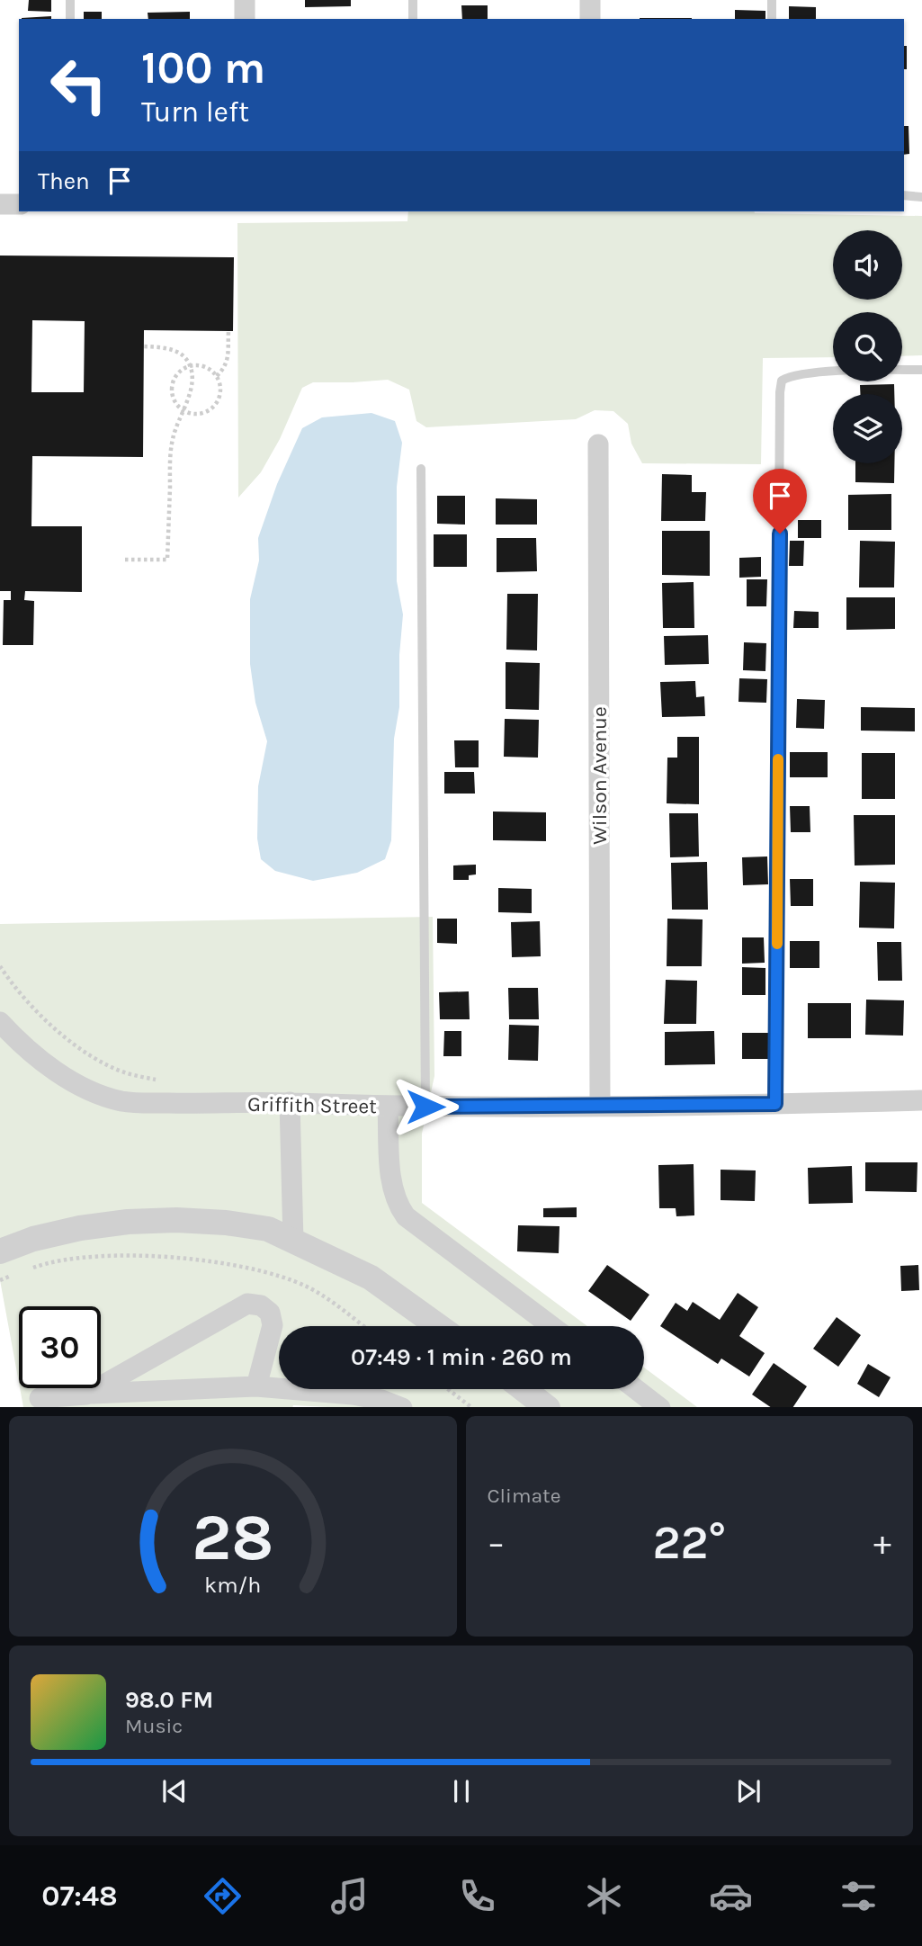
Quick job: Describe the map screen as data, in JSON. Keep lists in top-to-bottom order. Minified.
{"streets":{"street":["Wilson Avenue","Griffith Street"]},"crossings":[["Wilson Avenue","Griffith Street"]],"page":{"turn":["100 m","Turn left"],"then":"Then","limit":"30","trip":"07:49 · 1 min · 260 m","tile":"Climate","heat":["−","22°","+"],"song":["98.0 FM","Music"],"tabs":"07:48","gauge":["28","km/h"]}}
